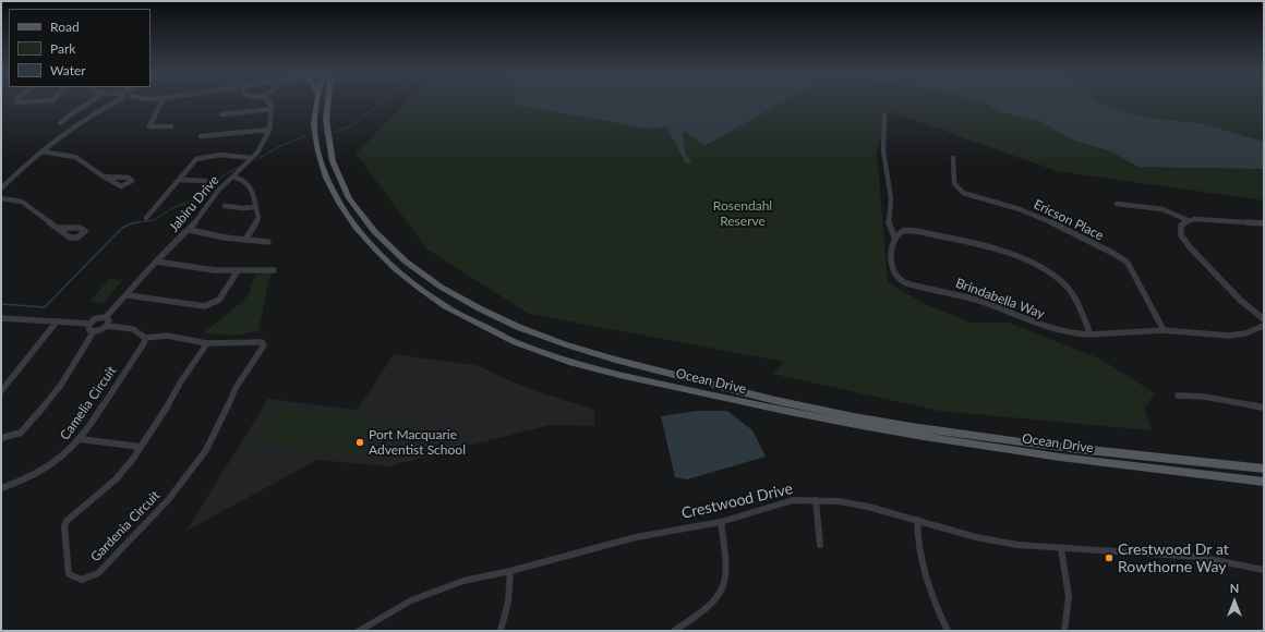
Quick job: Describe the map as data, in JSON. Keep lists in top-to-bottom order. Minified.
{"streets":{"main road":["Ocean Drive"],"street":["Jabiru Drive","Ericson Place","Brindabella Way","Camelia Circuit","Crestwood Drive","Gardenia Circuit"]},"crossings":[["Ericson Place","Brindabella Way"],["Camelia Circuit","Gardenia Circuit"]],"parks":["Rosendahl Reserve"],"places":["Port Macquarie Adventist School","Crestwood Dr at Rowthorne Way"],"legend":["Road","Park","Water"],"north":"top"}
